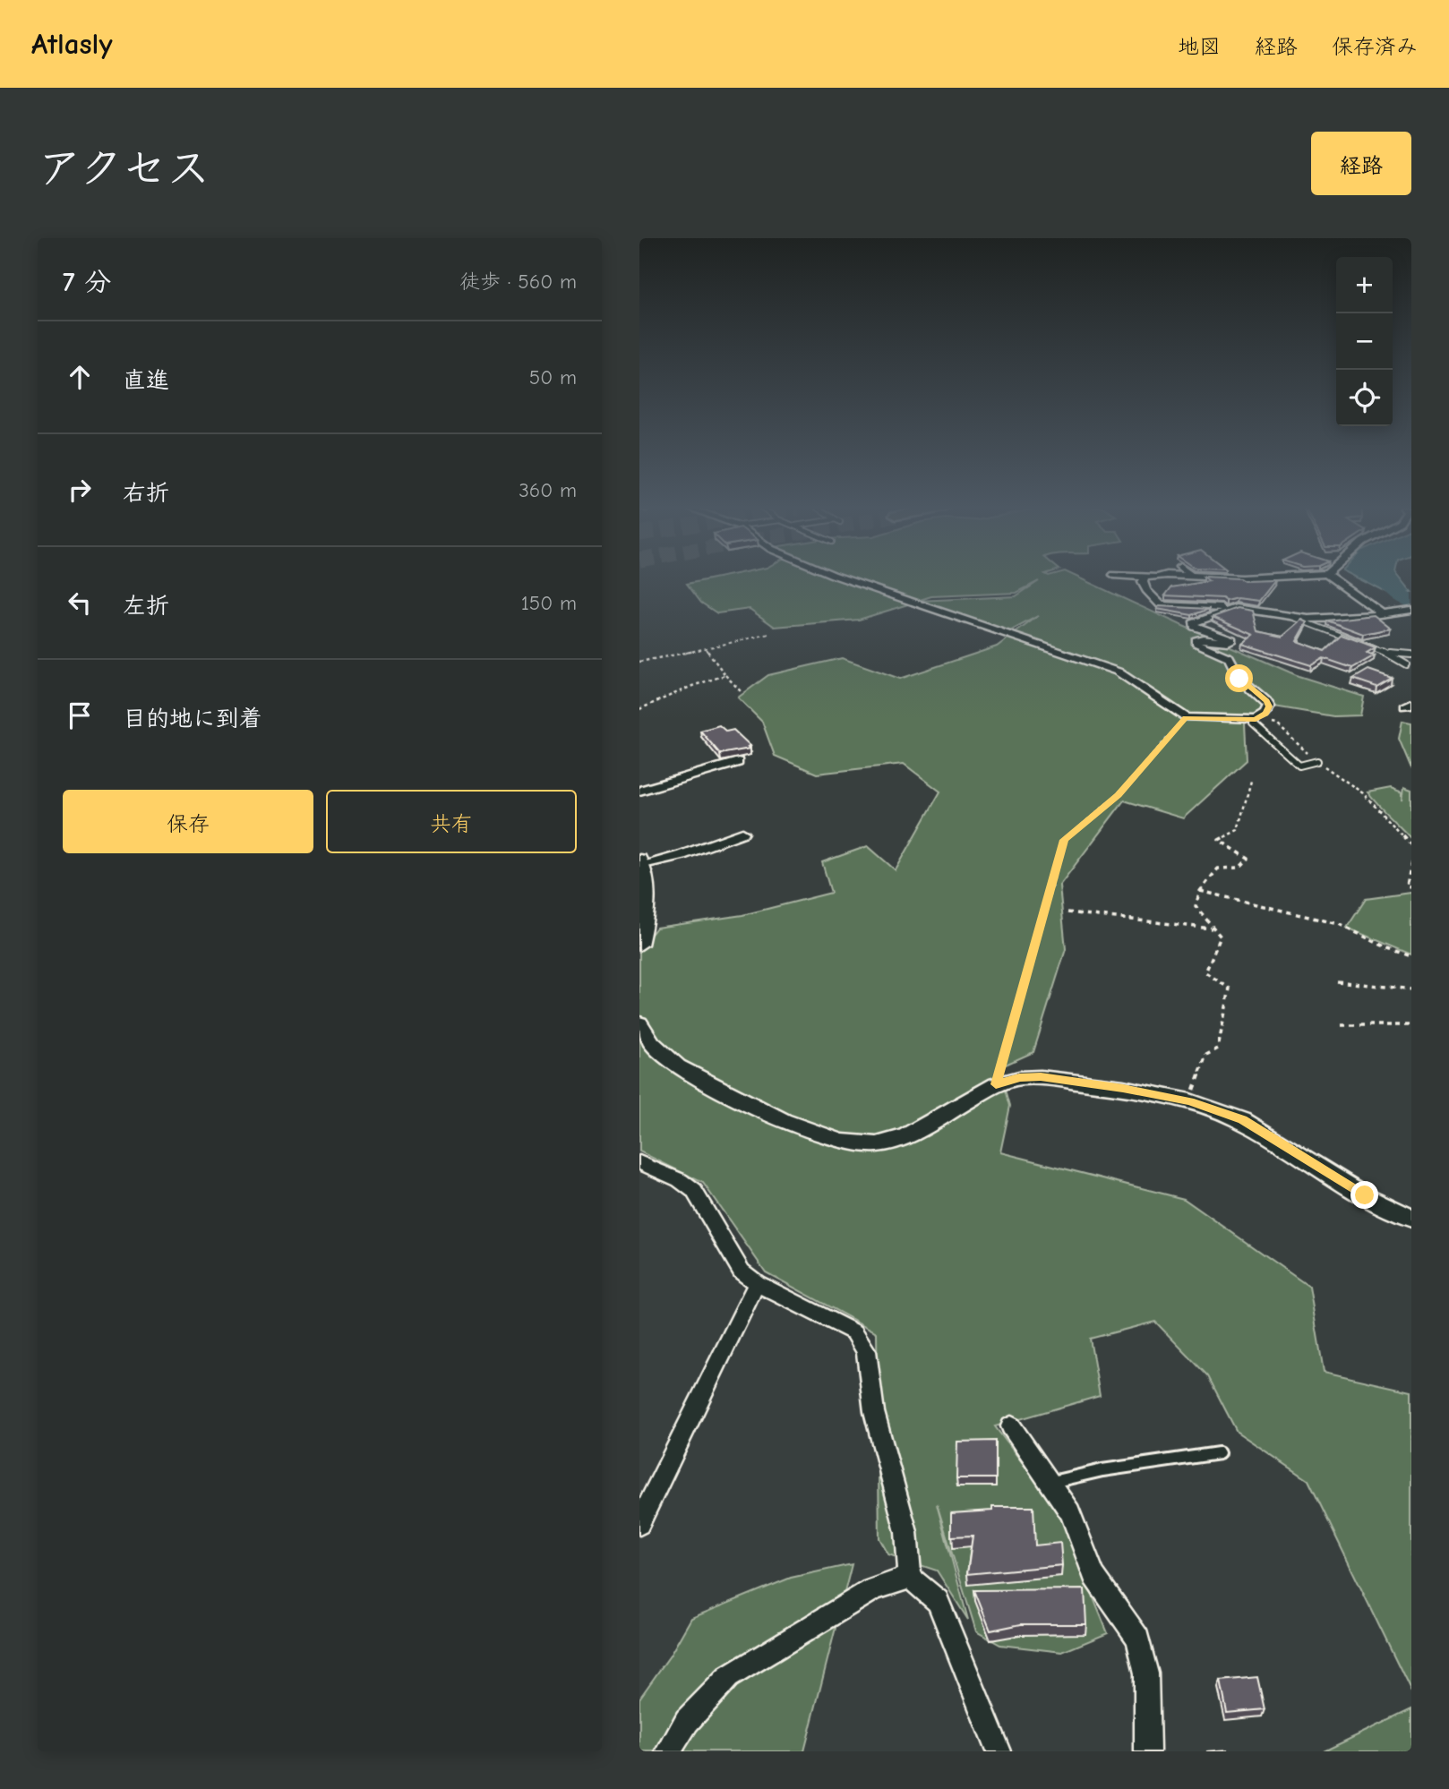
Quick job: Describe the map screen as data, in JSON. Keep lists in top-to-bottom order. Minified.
{"page":{"header":"Atlasly","nav":["地図","経路","保存済み"],"title":"アクセス","buttons":["経路",["保存","共有"]],"heading":["7 分","徒歩 · 560 m"],"map_buttons":["+","−"],"list":[["直進","50 m"],["右折","360 m"],["左折","150 m"],"目的地に到着"]}}
